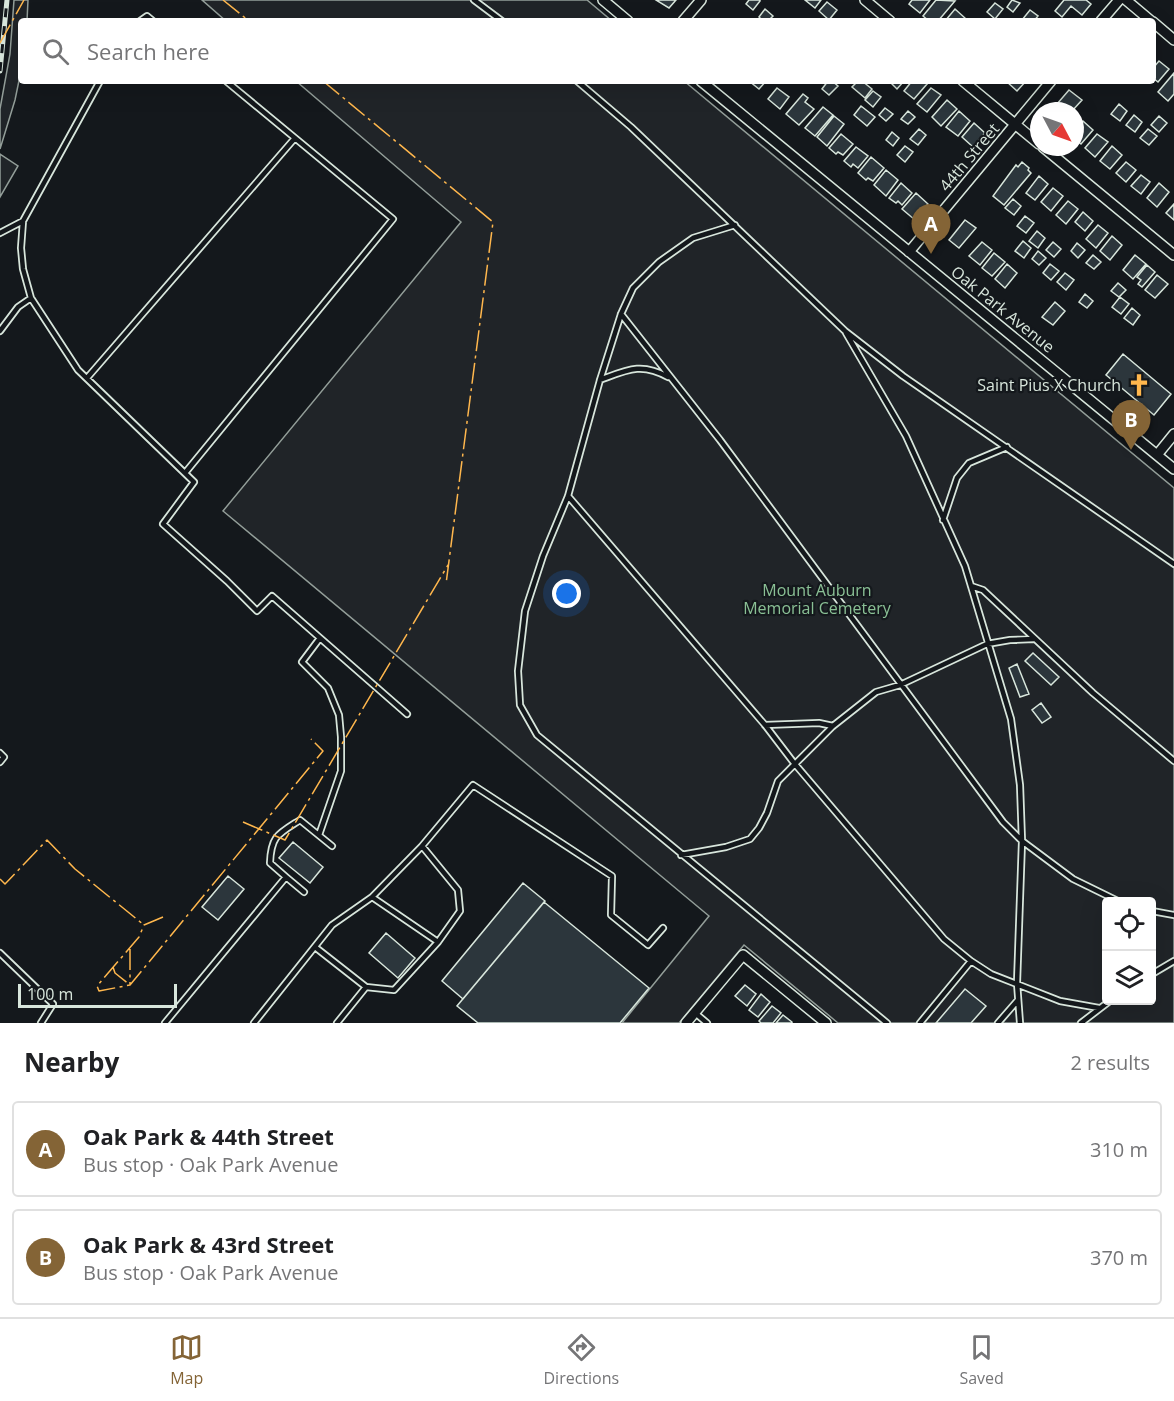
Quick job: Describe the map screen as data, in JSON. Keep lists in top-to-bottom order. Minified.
{"streets":{"street":["44th Street","Oak Park Avenue"]},"crossings":[["44th Street","Oak Park Avenue"]],"parks":["Mount Auburn Memorial Cemetery"],"places":{"church":["Saint Pius X Church"]},"scale_bar":"100 m","north":"bottom right","page":{"search":"Search here","pins":["A","B"],"scale":"100 m","heading":["Nearby","2 results"],"list":[{"mark":"A","name":"Oak Park & 44th Street","note":"Bus stop · Oak Park Avenue","value":"310 m"},{"mark":"B","name":"Oak Park & 43rd Street","note":"Bus stop · Oak Park Avenue","value":"370 m"}],"nav":["Map","Directions","Saved"]}}
